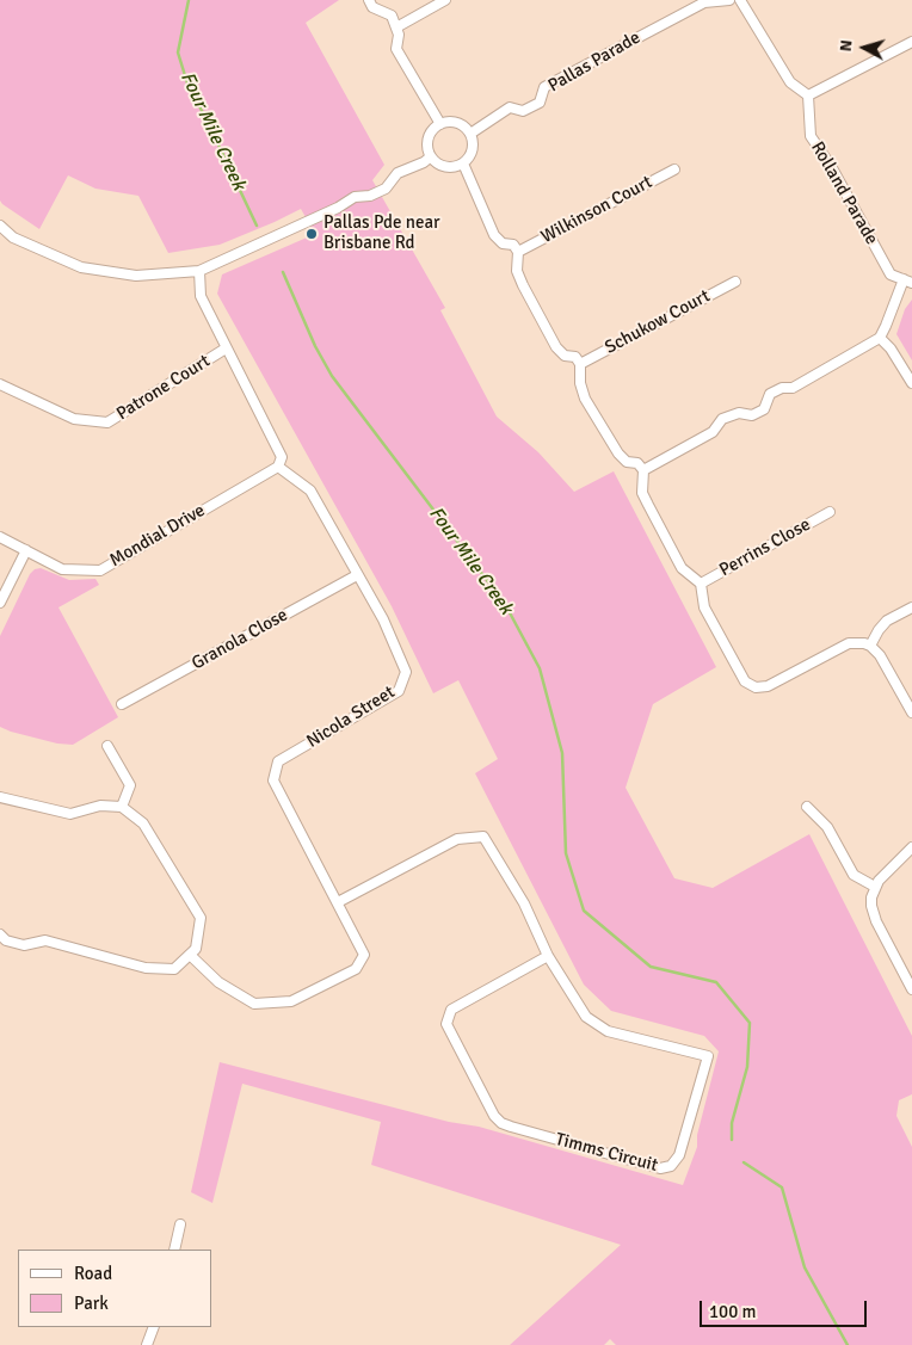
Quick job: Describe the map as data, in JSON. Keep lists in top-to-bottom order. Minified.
{"streets":{"street":["Pallas Parade","Rolland Parade","Wilkinson Court","Schukow Court","Patrone Court","Mondial Drive","Perrins Close","Granola Close","Nicola Street","Timms Circuit"]},"crossings":[["Mondial Drive","Nicola Street"],["Granola Close","Nicola Street"],["Nicola Street","Timms Circuit"]],"water":["Four Mile Creek"],"places":["Pallas Pde near Brisbane Rd"],"legend":["Road","Park"],"scale_bar":"100 m","north":"left"}
